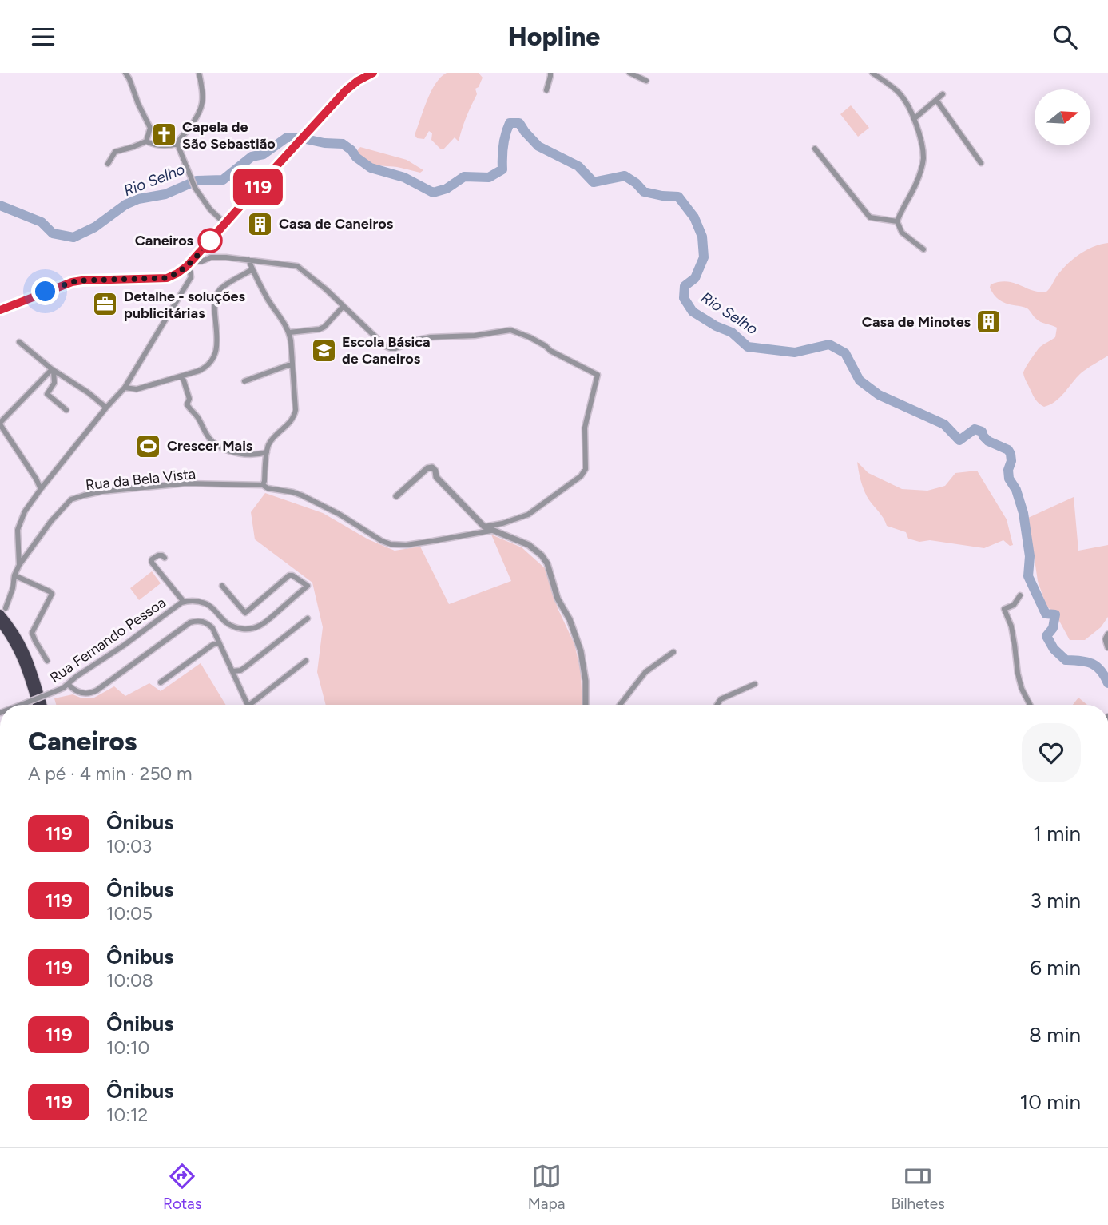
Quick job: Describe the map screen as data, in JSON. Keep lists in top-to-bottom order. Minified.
{"streets":{"street":["Rua da Bela Vista","Rua Fernando Pessoa"]},"water":["Rio Selho"],"places":{"church":["Capela de São Sebastião"],"building":["Casa de Caneiros","Casa de Minotes"],"other":["Caneiros"],"office":["Detalhe - soluções publicitárias"],"school or university":["Escola Básica de Caneiros"],"sports":["Crescer Mais"]},"lines":["bus line 119"],"north":"right","page":{"header":"Hopline","on_map":"119","heading":["Caneiros","A pé · 4 min · 250 m"],"list":[{"mark":"119","name":"Ônibus","note":"10:03","value":"1 min"},{"mark":"119","name":"Ônibus","note":"10:05","value":"3 min"},{"mark":"119","name":"Ônibus","note":"10:08","value":"6 min"},{"mark":"119","name":"Ônibus","note":"10:10","value":"8 min"},{"mark":"119","name":"Ônibus","note":"10:12","value":"10 min"}],"tabs":["Rotas","Mapa","Bilhetes"]}}
